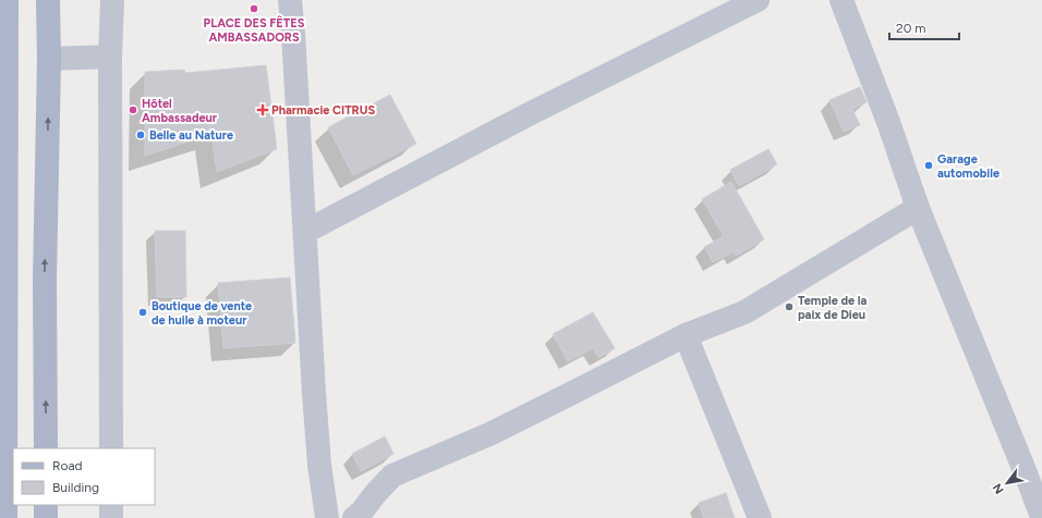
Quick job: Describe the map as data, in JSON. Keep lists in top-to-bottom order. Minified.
{"places":{"other":["PLACE DES FÊTES AMBASSADORS","Hôtel Ambassadeur","Belle au Nature","Garage automobile","Temple de la paix de Dieu","Boutique de vente de huile à moteur"],"health":["Pharmacie CITRUS"]},"legend":["Road","Building"],"scale_bar":"20 m","north":"bottom left"}
